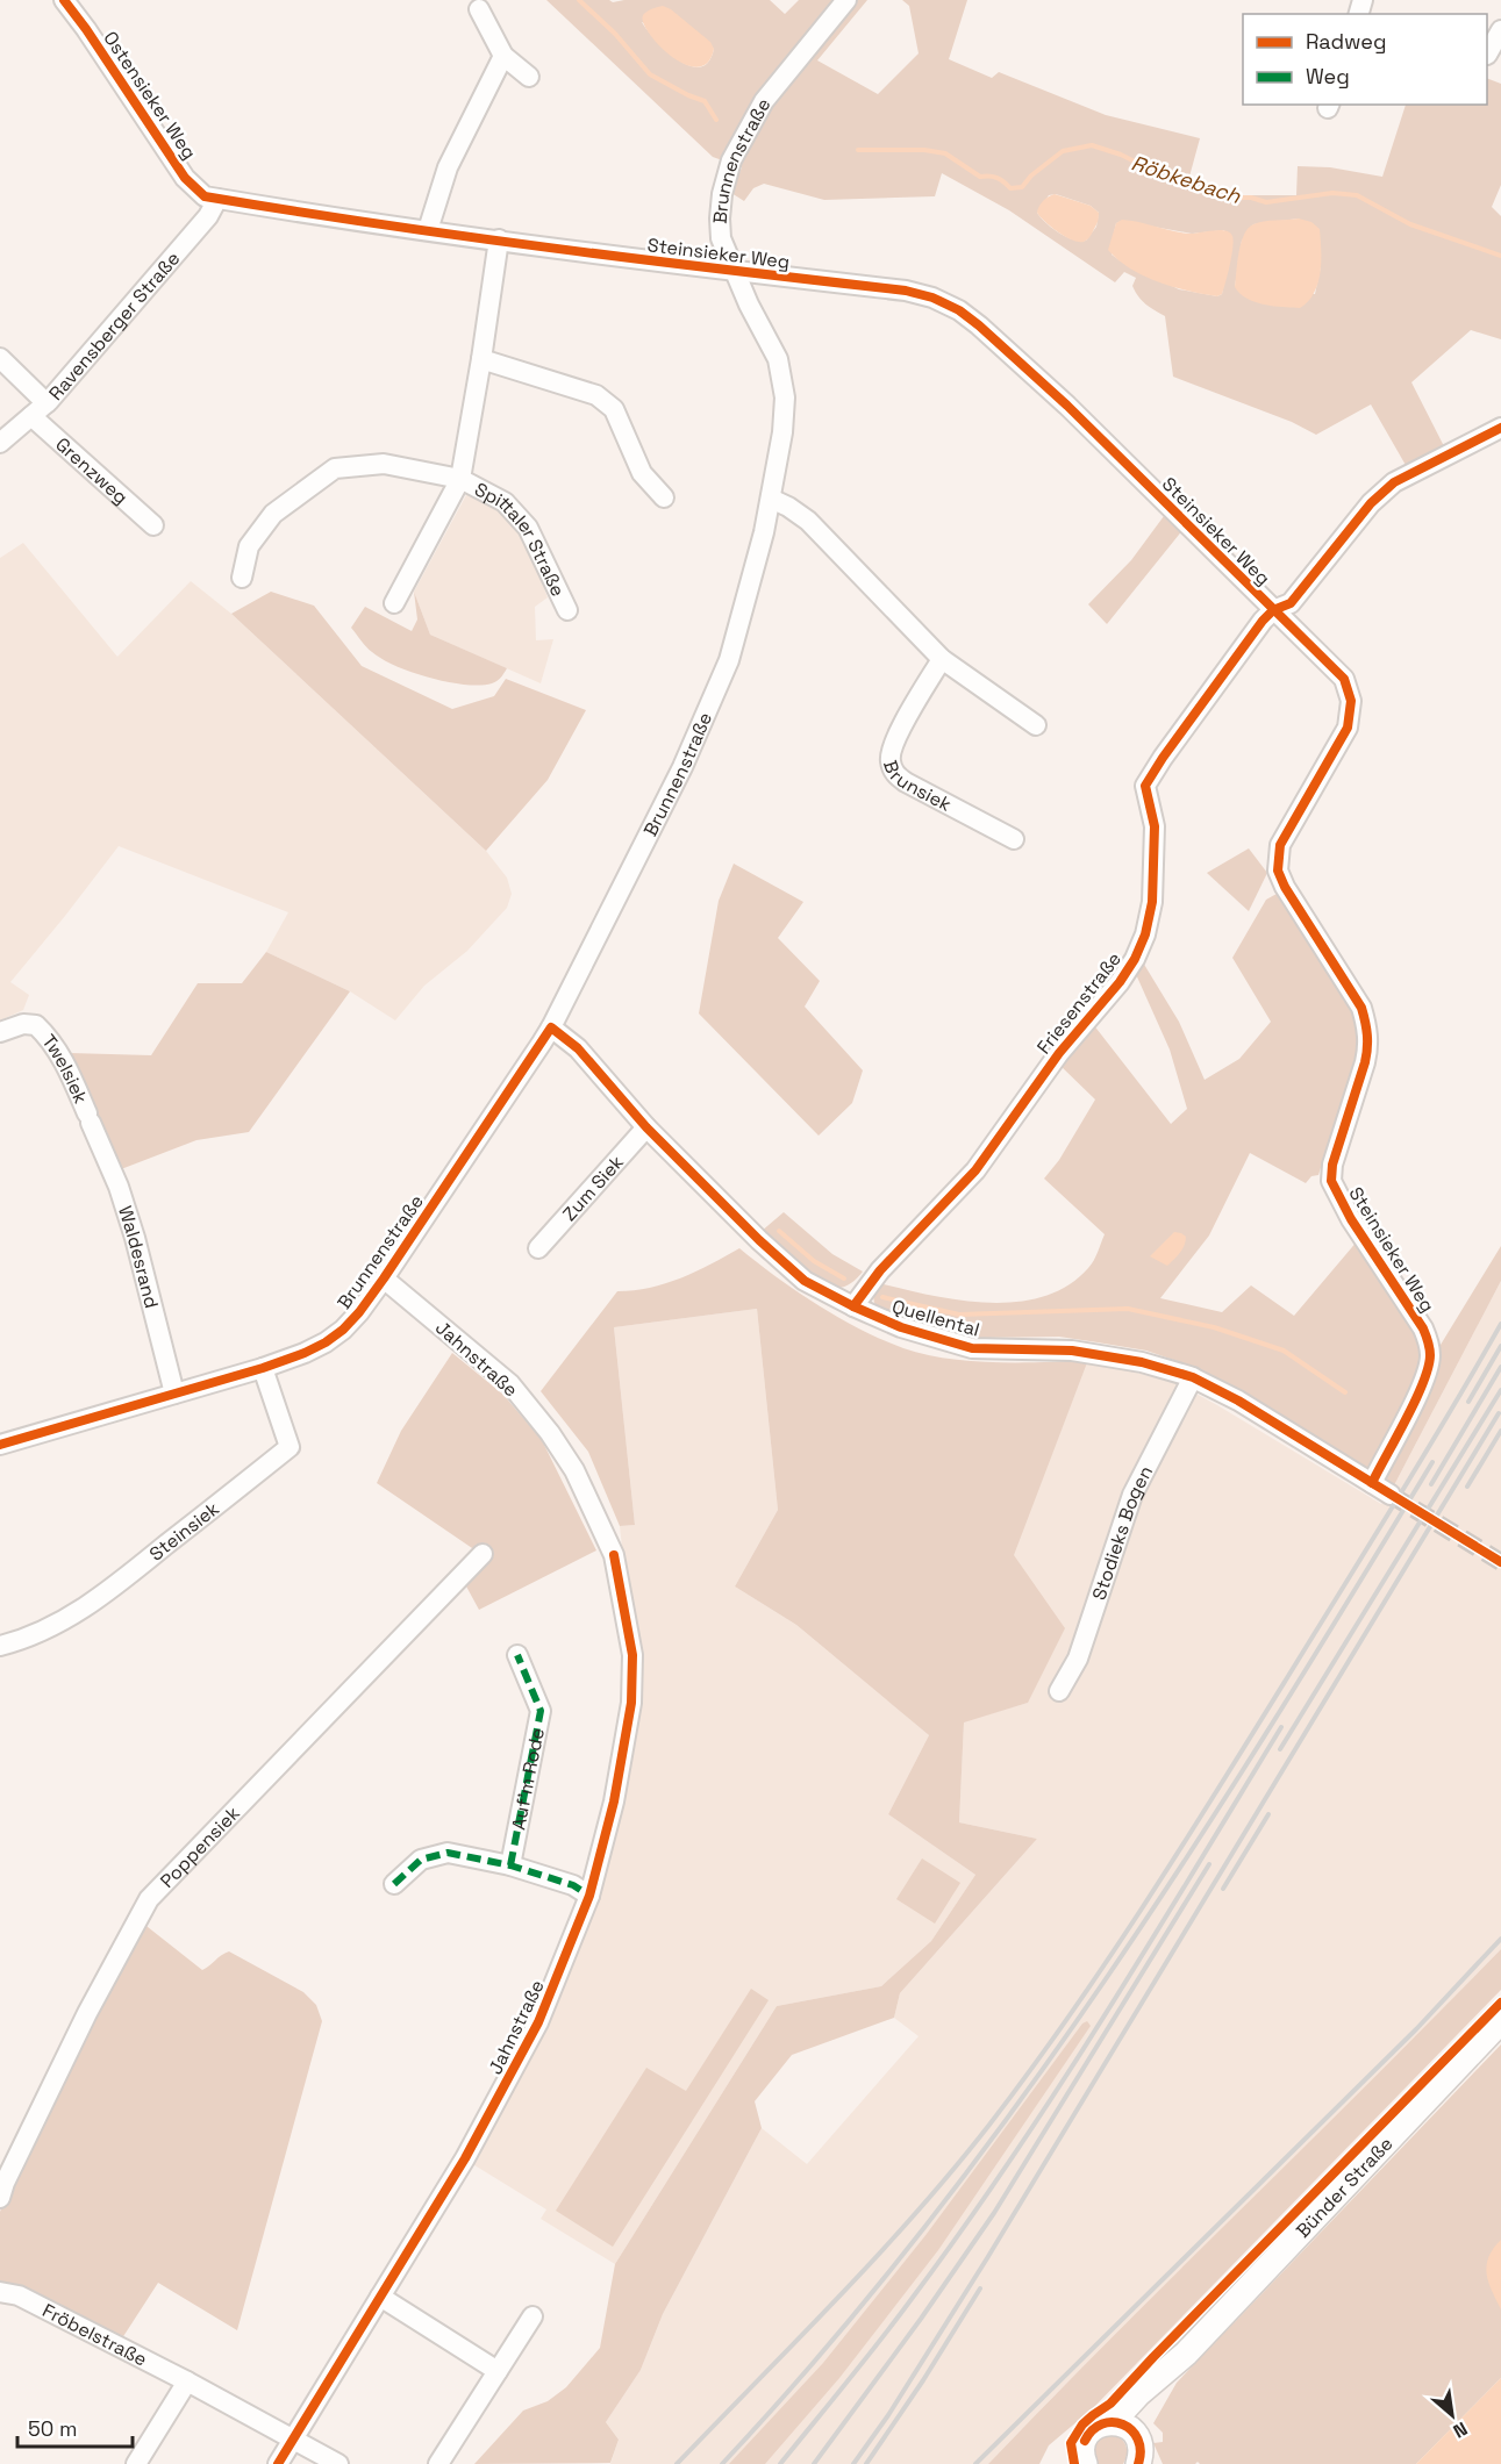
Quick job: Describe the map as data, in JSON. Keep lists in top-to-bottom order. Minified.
{"streets":{"main road":["Bünder Straße"],"street":["Ostensieker Weg","Brunnenstraße","Steinsieker Weg","Ravensberger Straße","Grenzweg","Spittaler Straße","Brunsiek","Friesenstraße","Twelsiek","Zum Siek","Waldesrand","Quellental","Jahnstraße","Steinsiek","Stodieks Bogen","Auf'm Rode","Poppensiek","Fröbelstraße"]},"crossings":[["Ostensieker Weg","Steinsieker Weg"],["Ostensieker Weg","Ravensberger Straße"],["Brunnenstraße","Steinsieker Weg"],["Brunnenstraße","Waldesrand"],["Brunnenstraße","Quellental"],["Brunnenstraße","Jahnstraße"],["Brunnenstraße","Steinsiek"],["Steinsieker Weg","Ravensberger Straße"],["Steinsieker Weg","Spittaler Straße"],["Steinsieker Weg","Friesenstraße"],["Steinsieker Weg","Quellental"],["Ravensberger Straße","Grenzweg"],["Friesenstraße","Quellental"],["Twelsiek","Waldesrand"],["Zum Siek","Quellental"],["Quellental","Stodieks Bogen"],["Jahnstraße","Fröbelstraße"]],"water":["Röbkebach"],"legend":["Radweg","Weg"],"scale_bar":"50 m","north":"bottom right"}
